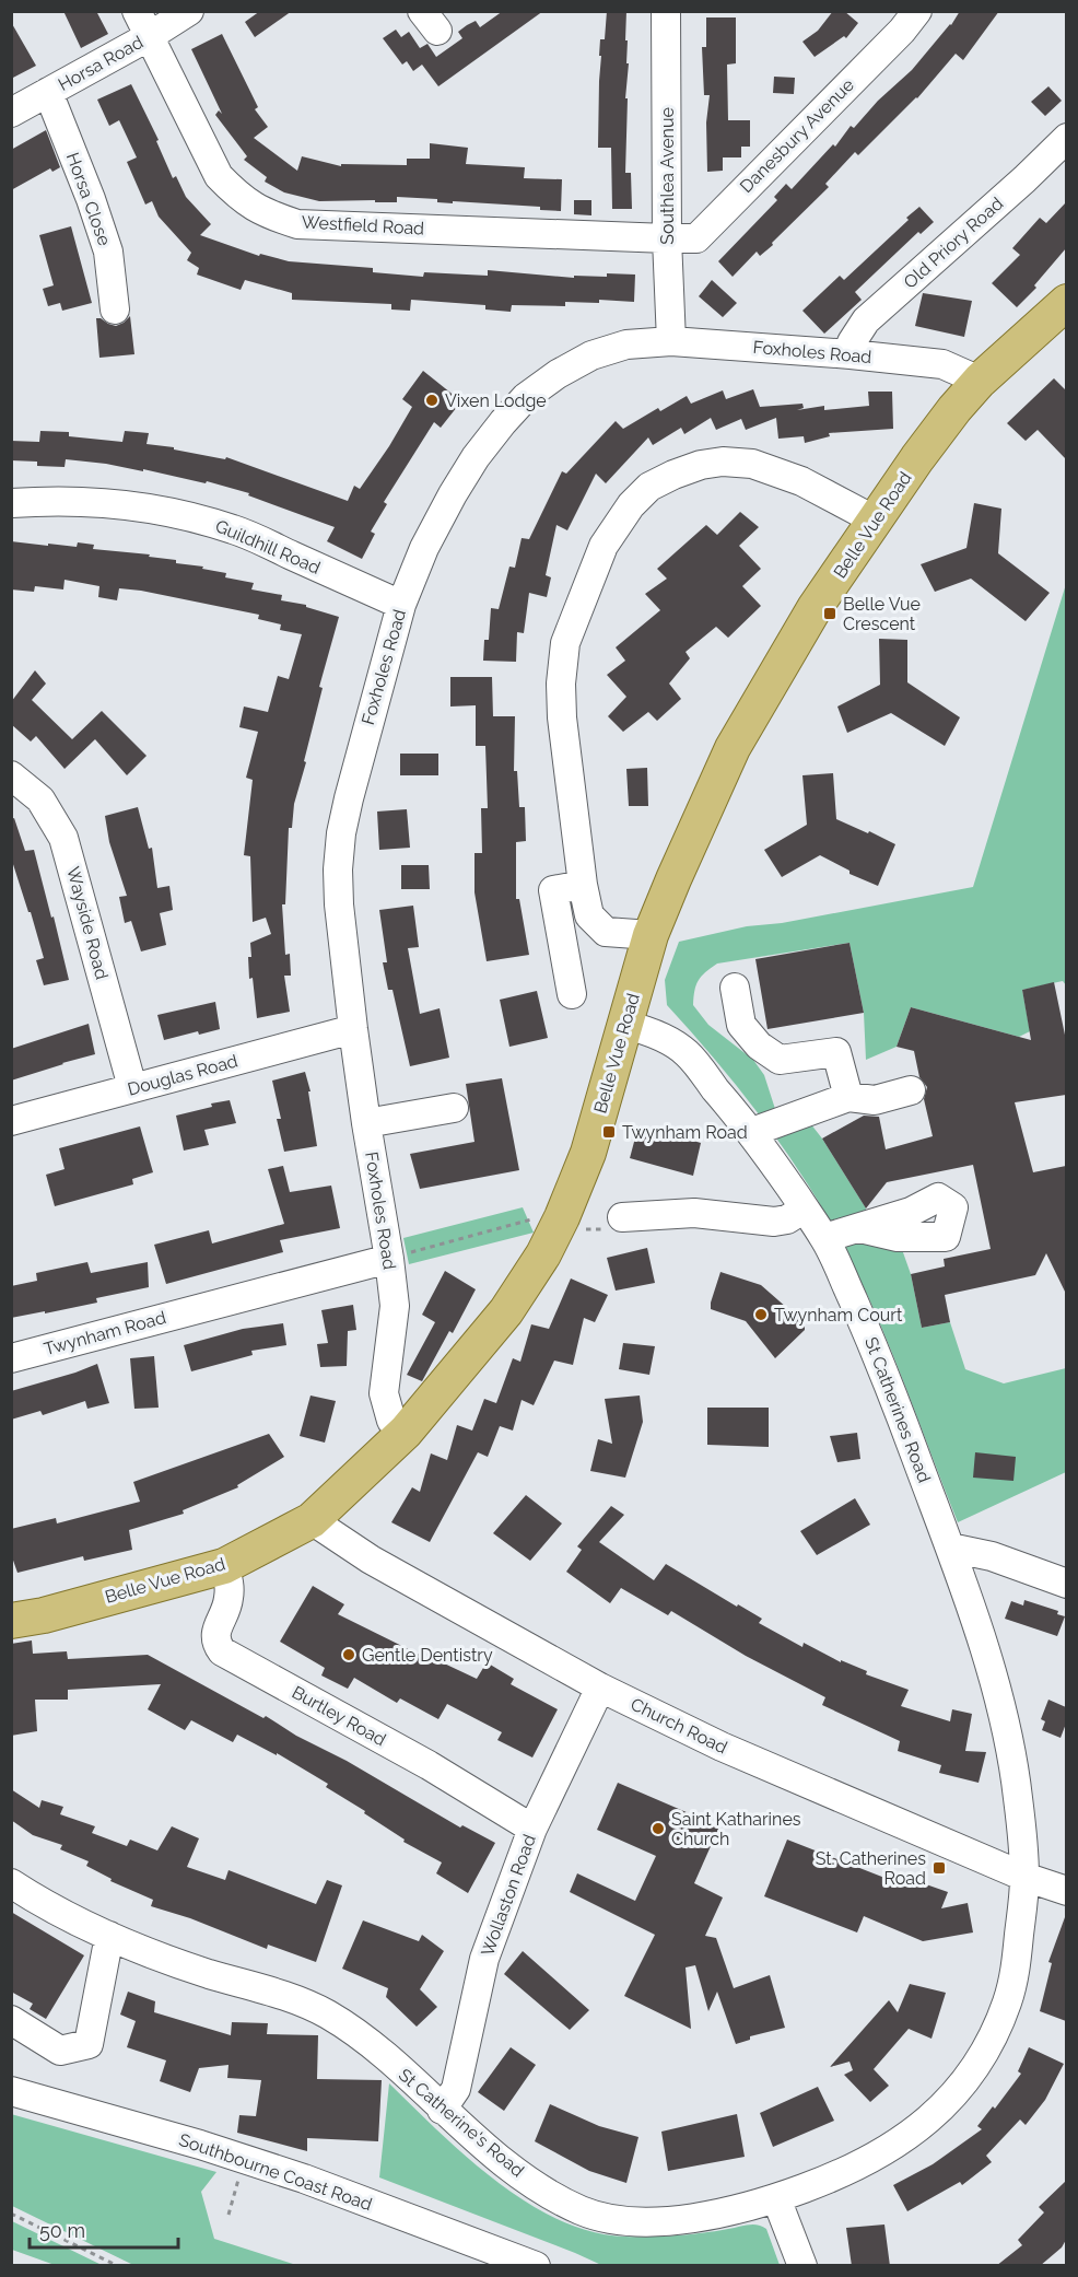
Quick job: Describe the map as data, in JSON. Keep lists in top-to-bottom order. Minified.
{"streets":{"main road":["Belle Vue Road"],"street":["Horsa Road","Danesbury Avenue","Southlea Avenue","Horsa Close","Westfield Road","Old Priory Road","Foxholes Road","Guildhill Road","Wayside Road","Douglas Road","Twynham Road","St Catherines Road","Burtley Road","Church Road","Wollaston Road","St Catherine's Road","Southbourne Coast Road"]},"crossings":[["Horsa Road","Horsa Close"],["Horsa Road","Westfield Road"],["Danesbury Avenue","Southlea Avenue"],["Danesbury Avenue","Westfield Road"],["Southlea Avenue","Westfield Road"],["Southlea Avenue","Foxholes Road"],["Old Priory Road","Foxholes Road"],["Foxholes Road","Belle Vue Road"],["Foxholes Road","Guildhill Road"],["Foxholes Road","Douglas Road"],["Foxholes Road","Twynham Road"],["Belle Vue Road","St Catherines Road"],["Belle Vue Road","Burtley Road"],["Belle Vue Road","Church Road"],["Wayside Road","Douglas Road"],["St Catherines Road","Church Road"],["St Catherines Road","St Catherine's Road"],["Burtley Road","Wollaston Road"],["Church Road","Wollaston Road"],["Church Road","St Catherine's Road"],["Wollaston Road","St Catherine's Road"]],"places":{"other":["Vixen Lodge","Twynham Court","Gentle Dentistry","Saint Katharines Church"],"transit":["Belle Vue Crescent","Twynham Road","St. Catherines Road"]},"scale_bar":"50 m"}
